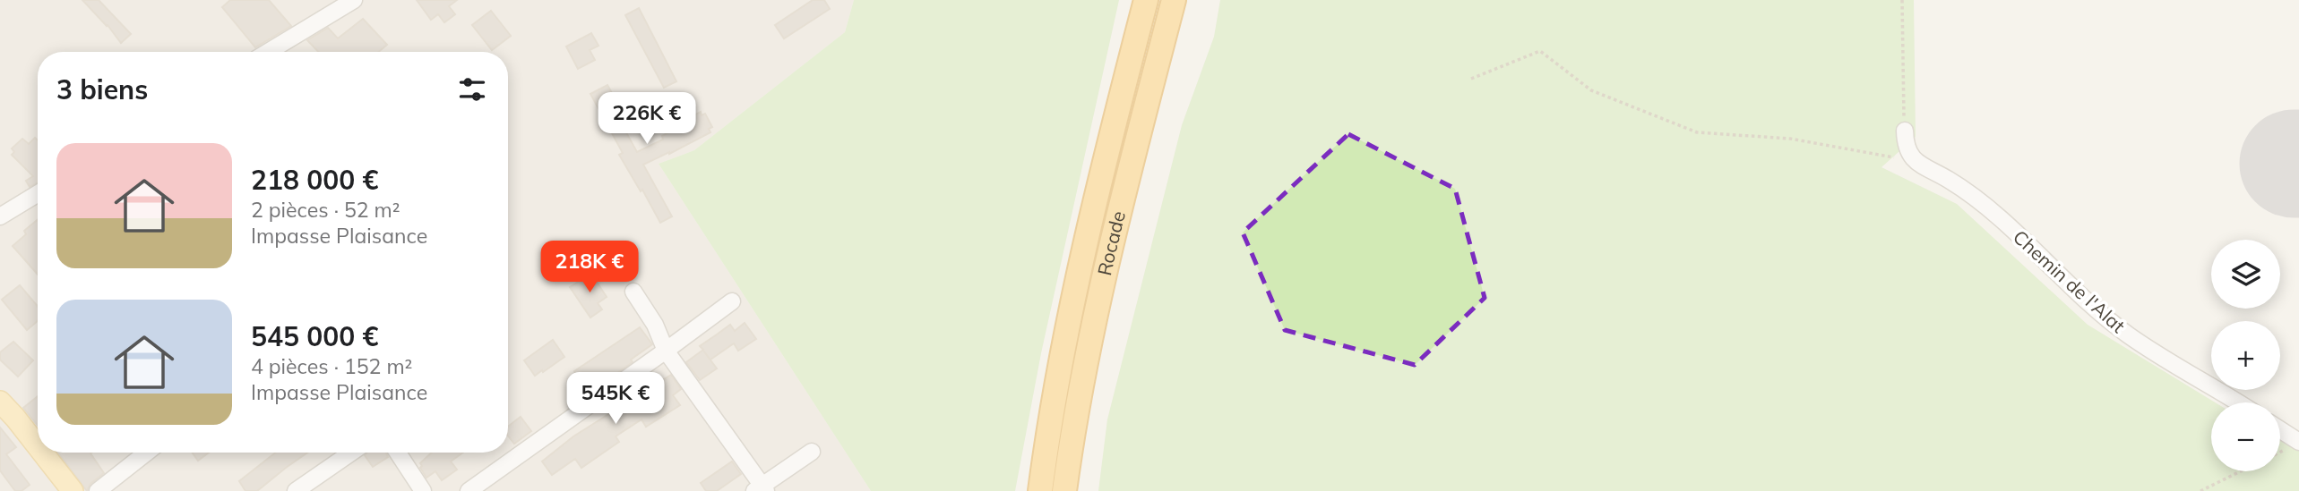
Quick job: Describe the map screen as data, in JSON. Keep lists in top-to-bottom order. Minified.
{"streets":{"highway":["Rocade"],"street":["Chemin de l'Alat"]},"page":{"heading":"3 biens","price":["226K €","218K €","545K €"],"list":[{"name":"218 000 €","note":"2 pièces · 52 m² · Impasse Plaisance"},{"name":"545 000 €","note":"4 pièces · 152 m² · Impasse Plaisance"}],"map_buttons":["+","−"]}}
